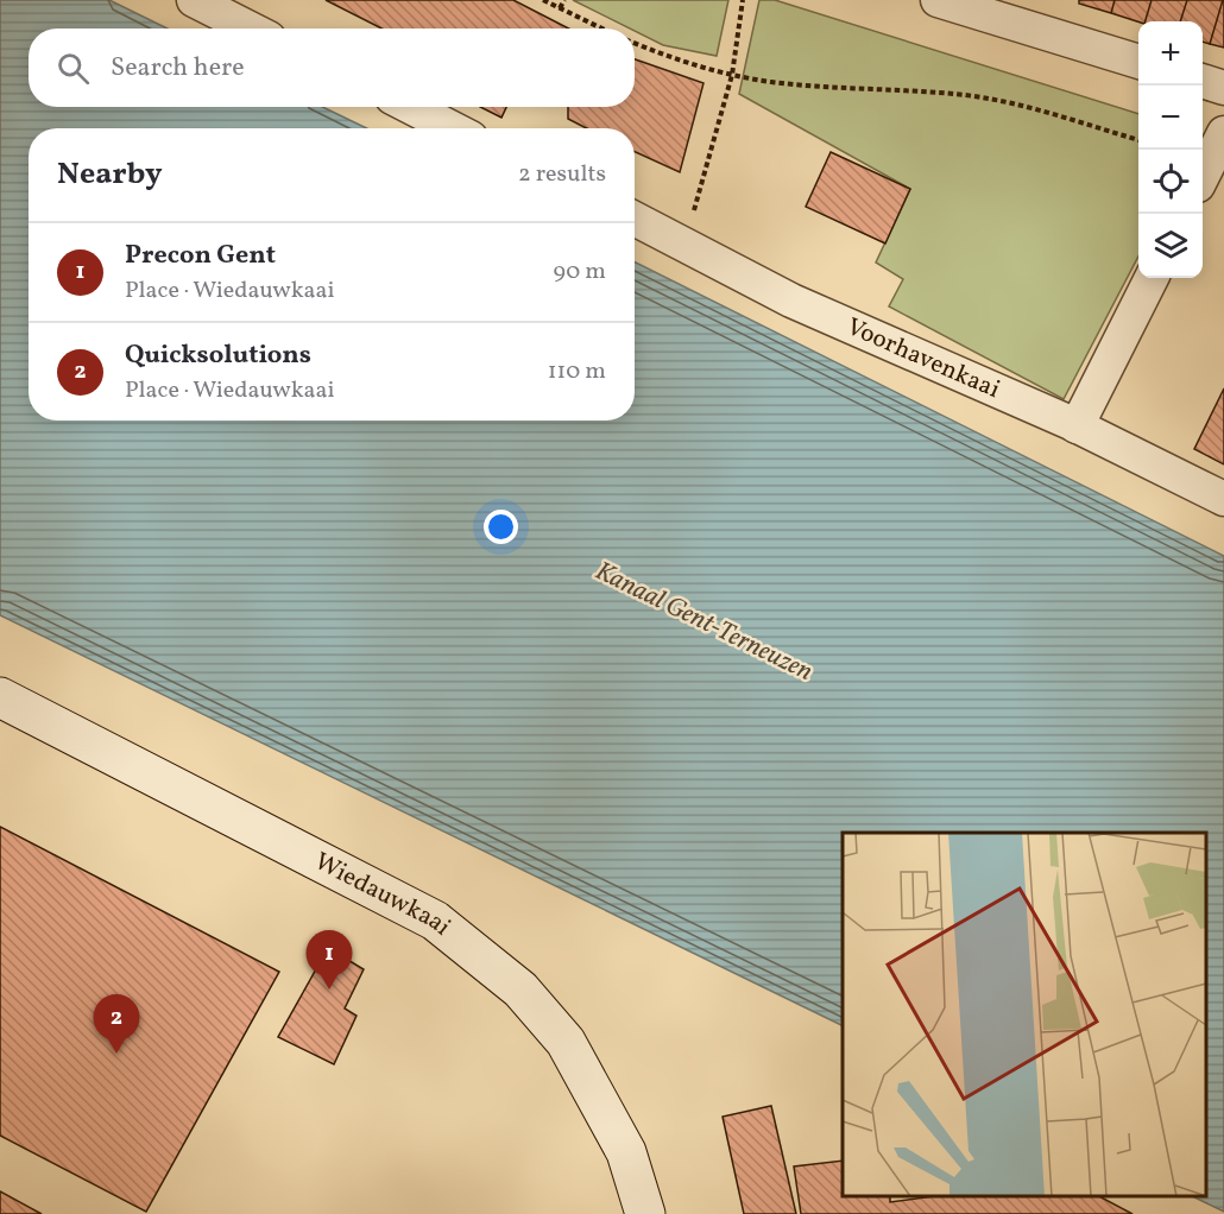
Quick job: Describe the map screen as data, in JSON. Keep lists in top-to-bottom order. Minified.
{"streets":{"main road":["Wiedauwkaai"],"street":["Voorhavenkaai"]},"water":["Kanaal Gent-Terneuzen"],"page":{"map_buttons":["+","−"],"search":"Search here","heading":["Nearby","2 results"],"list":[{"mark":"1","name":"Precon Gent","note":"Place · Wiedauwkaai","value":"90 m"},{"mark":"2","name":"Quicksolutions","note":"Place · Wiedauwkaai","value":"110 m"}],"pins":["1","2"]}}
